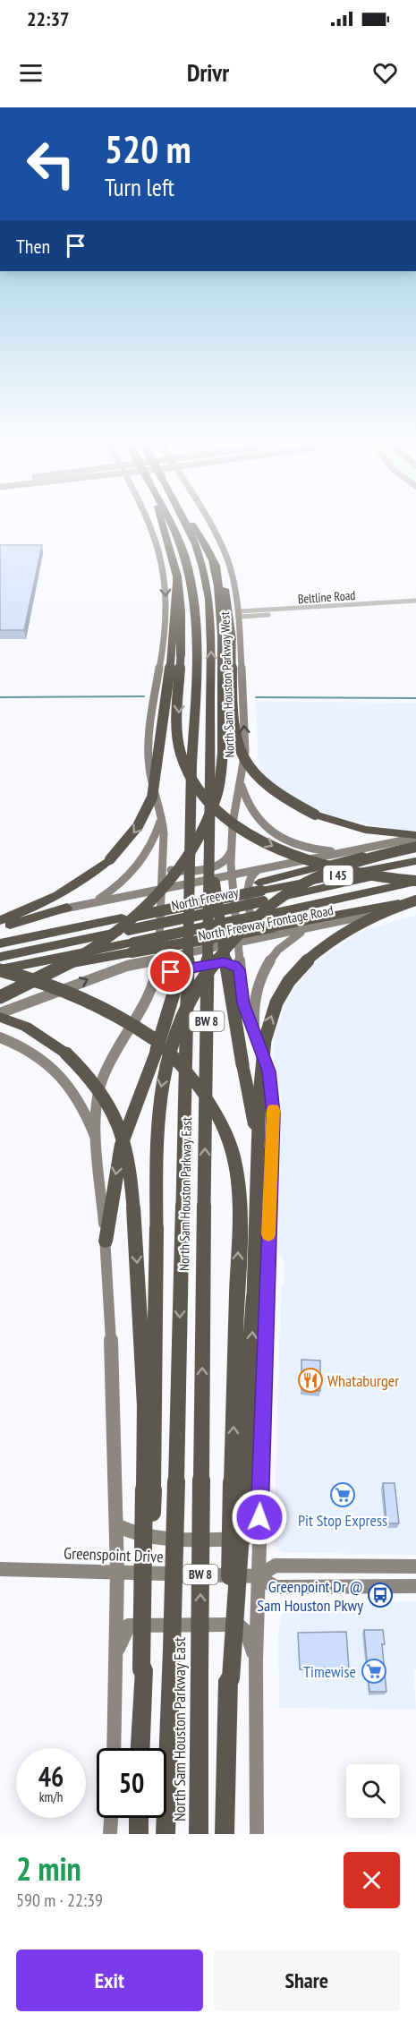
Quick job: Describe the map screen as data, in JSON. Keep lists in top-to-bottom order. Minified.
{"streets":{"highway":["North Sam Houston Parkway West","I 45","North Freeway","BW 8","North Sam Houston Parkway East"],"main road":["North Freeway Frontage Road","Greenspoint Drive"],"street":["Beltline Road"]},"crossings":[["Beltline Road","North Sam Houston Parkway West"],["North Sam Houston Parkway West","North Freeway Frontage Road"],["North Sam Houston Parkway West","North Sam Houston Parkway East"],["North Freeway Frontage Road","North Sam Houston Parkway East"],["North Sam Houston Parkway East","Greenspoint Drive"]],"places":{"restaurant":["Whataburger"],"supermarket":["Pit Stop Express","Timewise"],"bus stop":["Greenpoint Dr @ Sam Houston Pkwy"]},"page":{"status":"22:37","header":"Drivr","turn":["520 m","Turn left"],"then":"Then","speed":"46 km/h","limit":"50","heading":["2 min","590 m · 22:39"],"buttons":["Exit","Share"]}}
